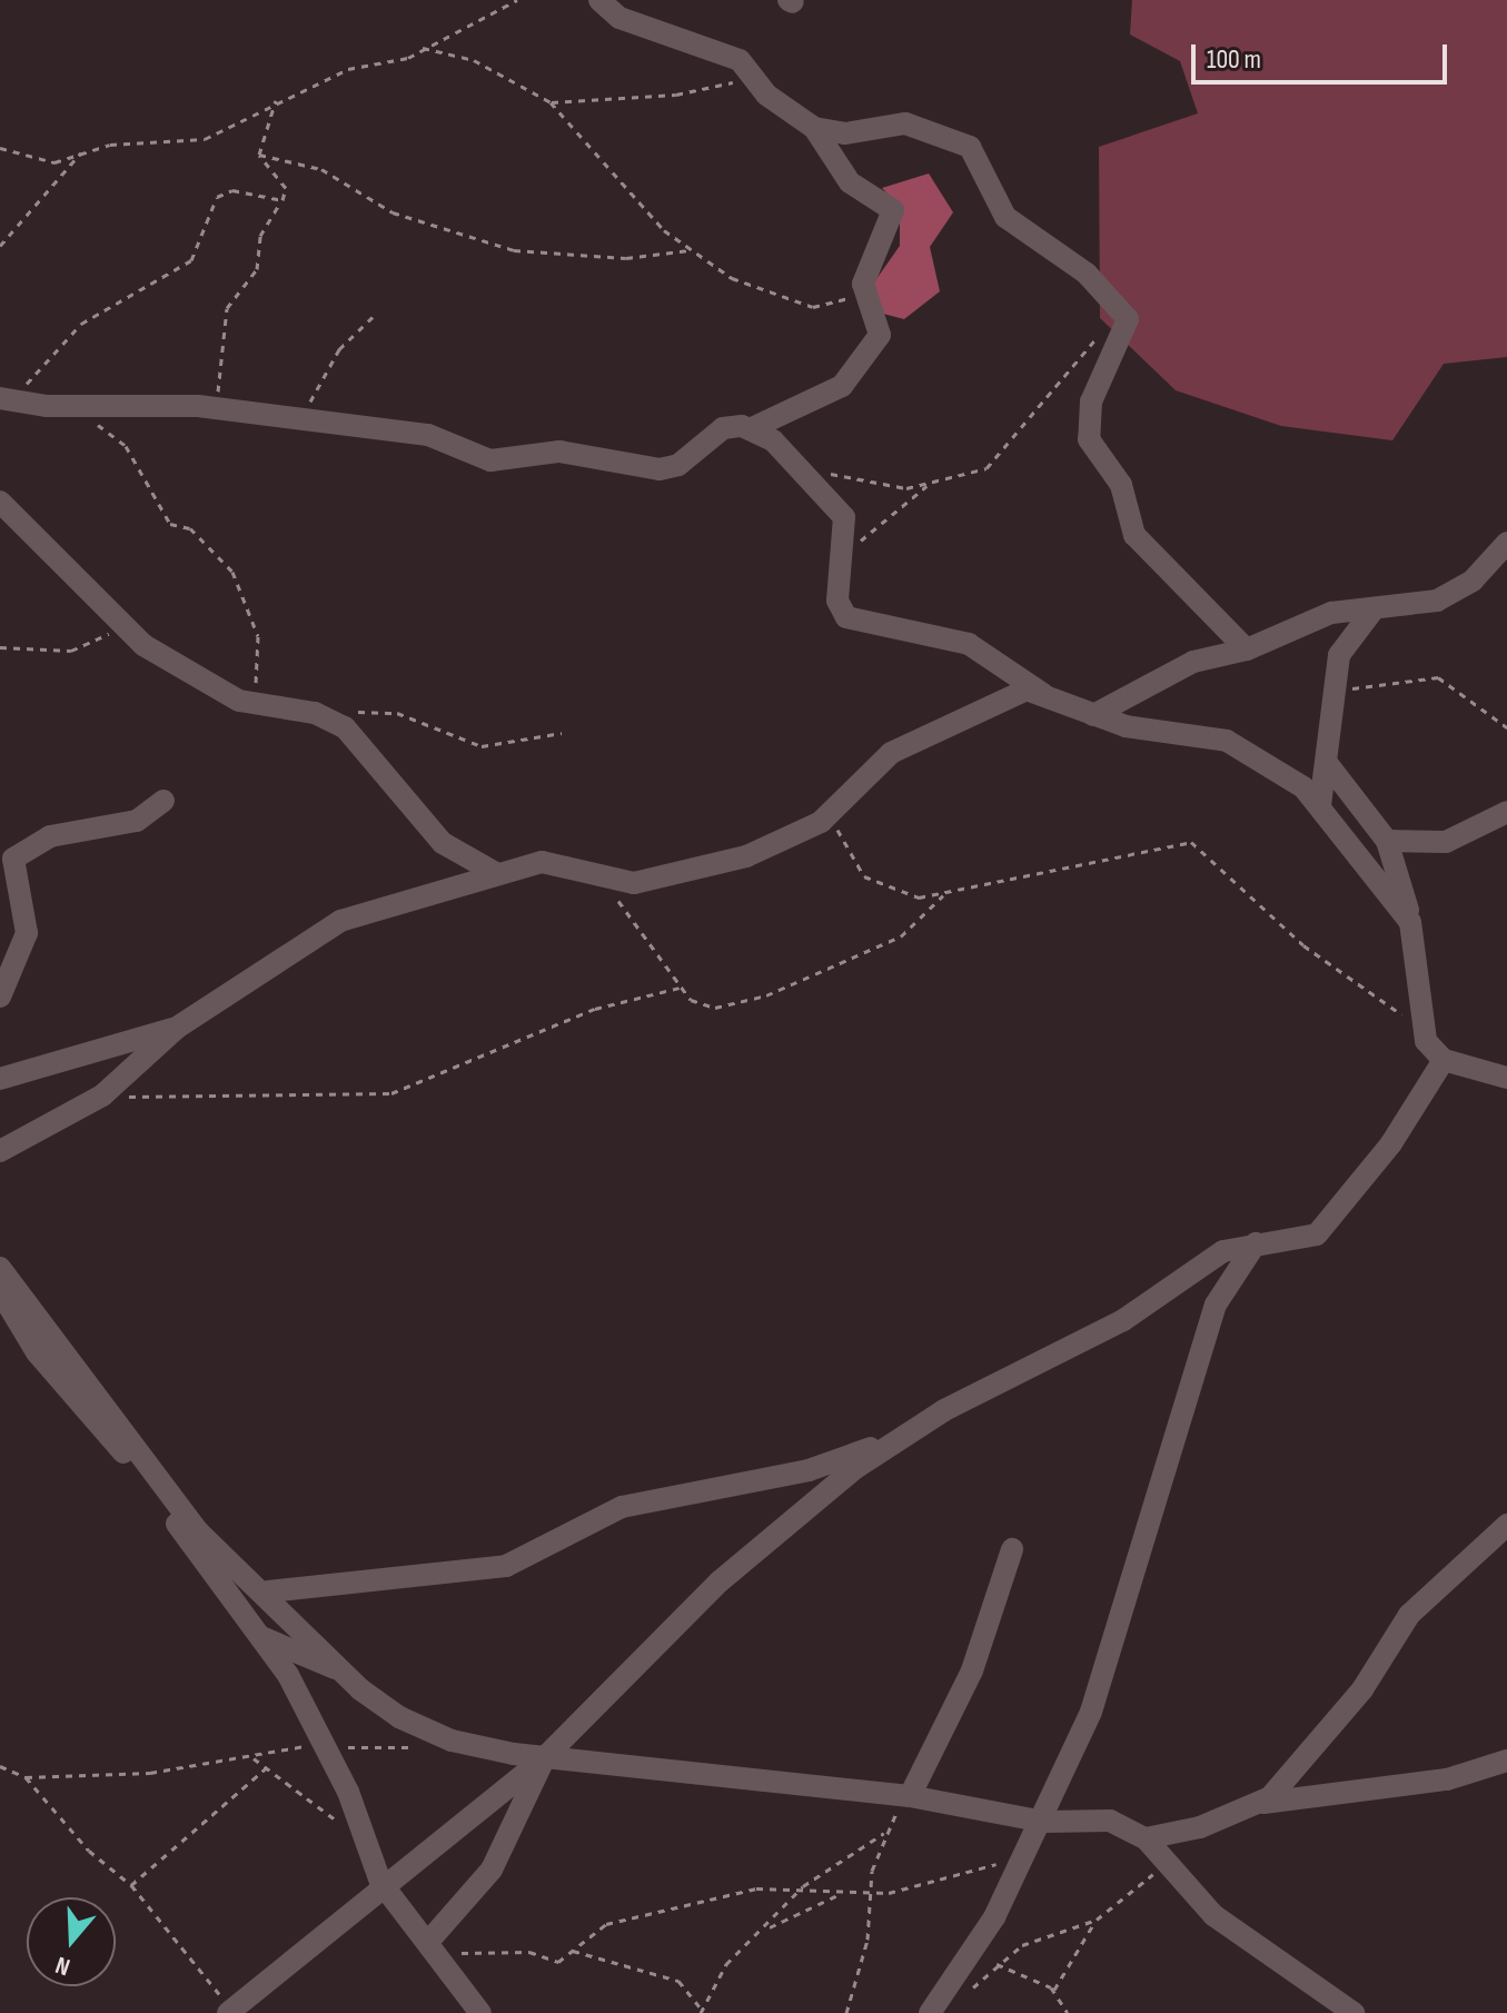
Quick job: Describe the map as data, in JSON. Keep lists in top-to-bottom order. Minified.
{"scale_bar":"100 m","north":"bottom"}
